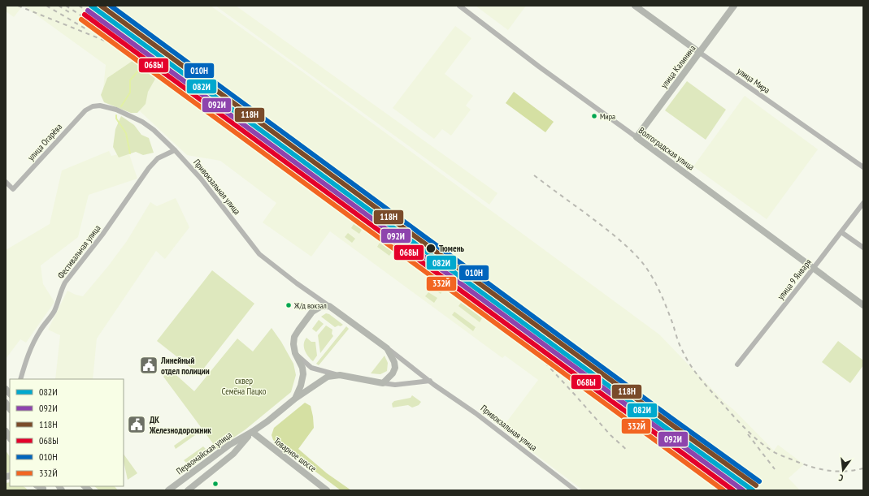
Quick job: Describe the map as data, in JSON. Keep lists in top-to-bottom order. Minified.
{"streets":{"street":["улица Калинина","улица Мира","улица Огарёва","Волгоградская улица","Привокзальная улица","Фестивальная улица","улица 9 Января","Первомайская улица","Товарное шоссе"]},"crossings":[["улица Калинина","улица Мира"],["улица Калинина","Волгоградская улица"],["улица Огарёва","Привокзальная улица"],["Волгоградская улица","улица 9 Января"],["Привокзальная улица","Фестивальная улица"],["Первомайская улица","Товарное шоссе"]],"parks":["сквер Семёна Пацко"],"places":{"other":["Мира","Тюмень","Ж/д вокзал"],"public building":["Линейный отдел полиции","ДК Железнодорожник"]},"lines":["transit line 082И","transit line 118Н","transit line 010Н","transit line 092И","transit line 068Ы","transit line 332Й"],"legend":["082И","092И","118Н","068Ы","010Н","332Й"],"north":"bottom"}
